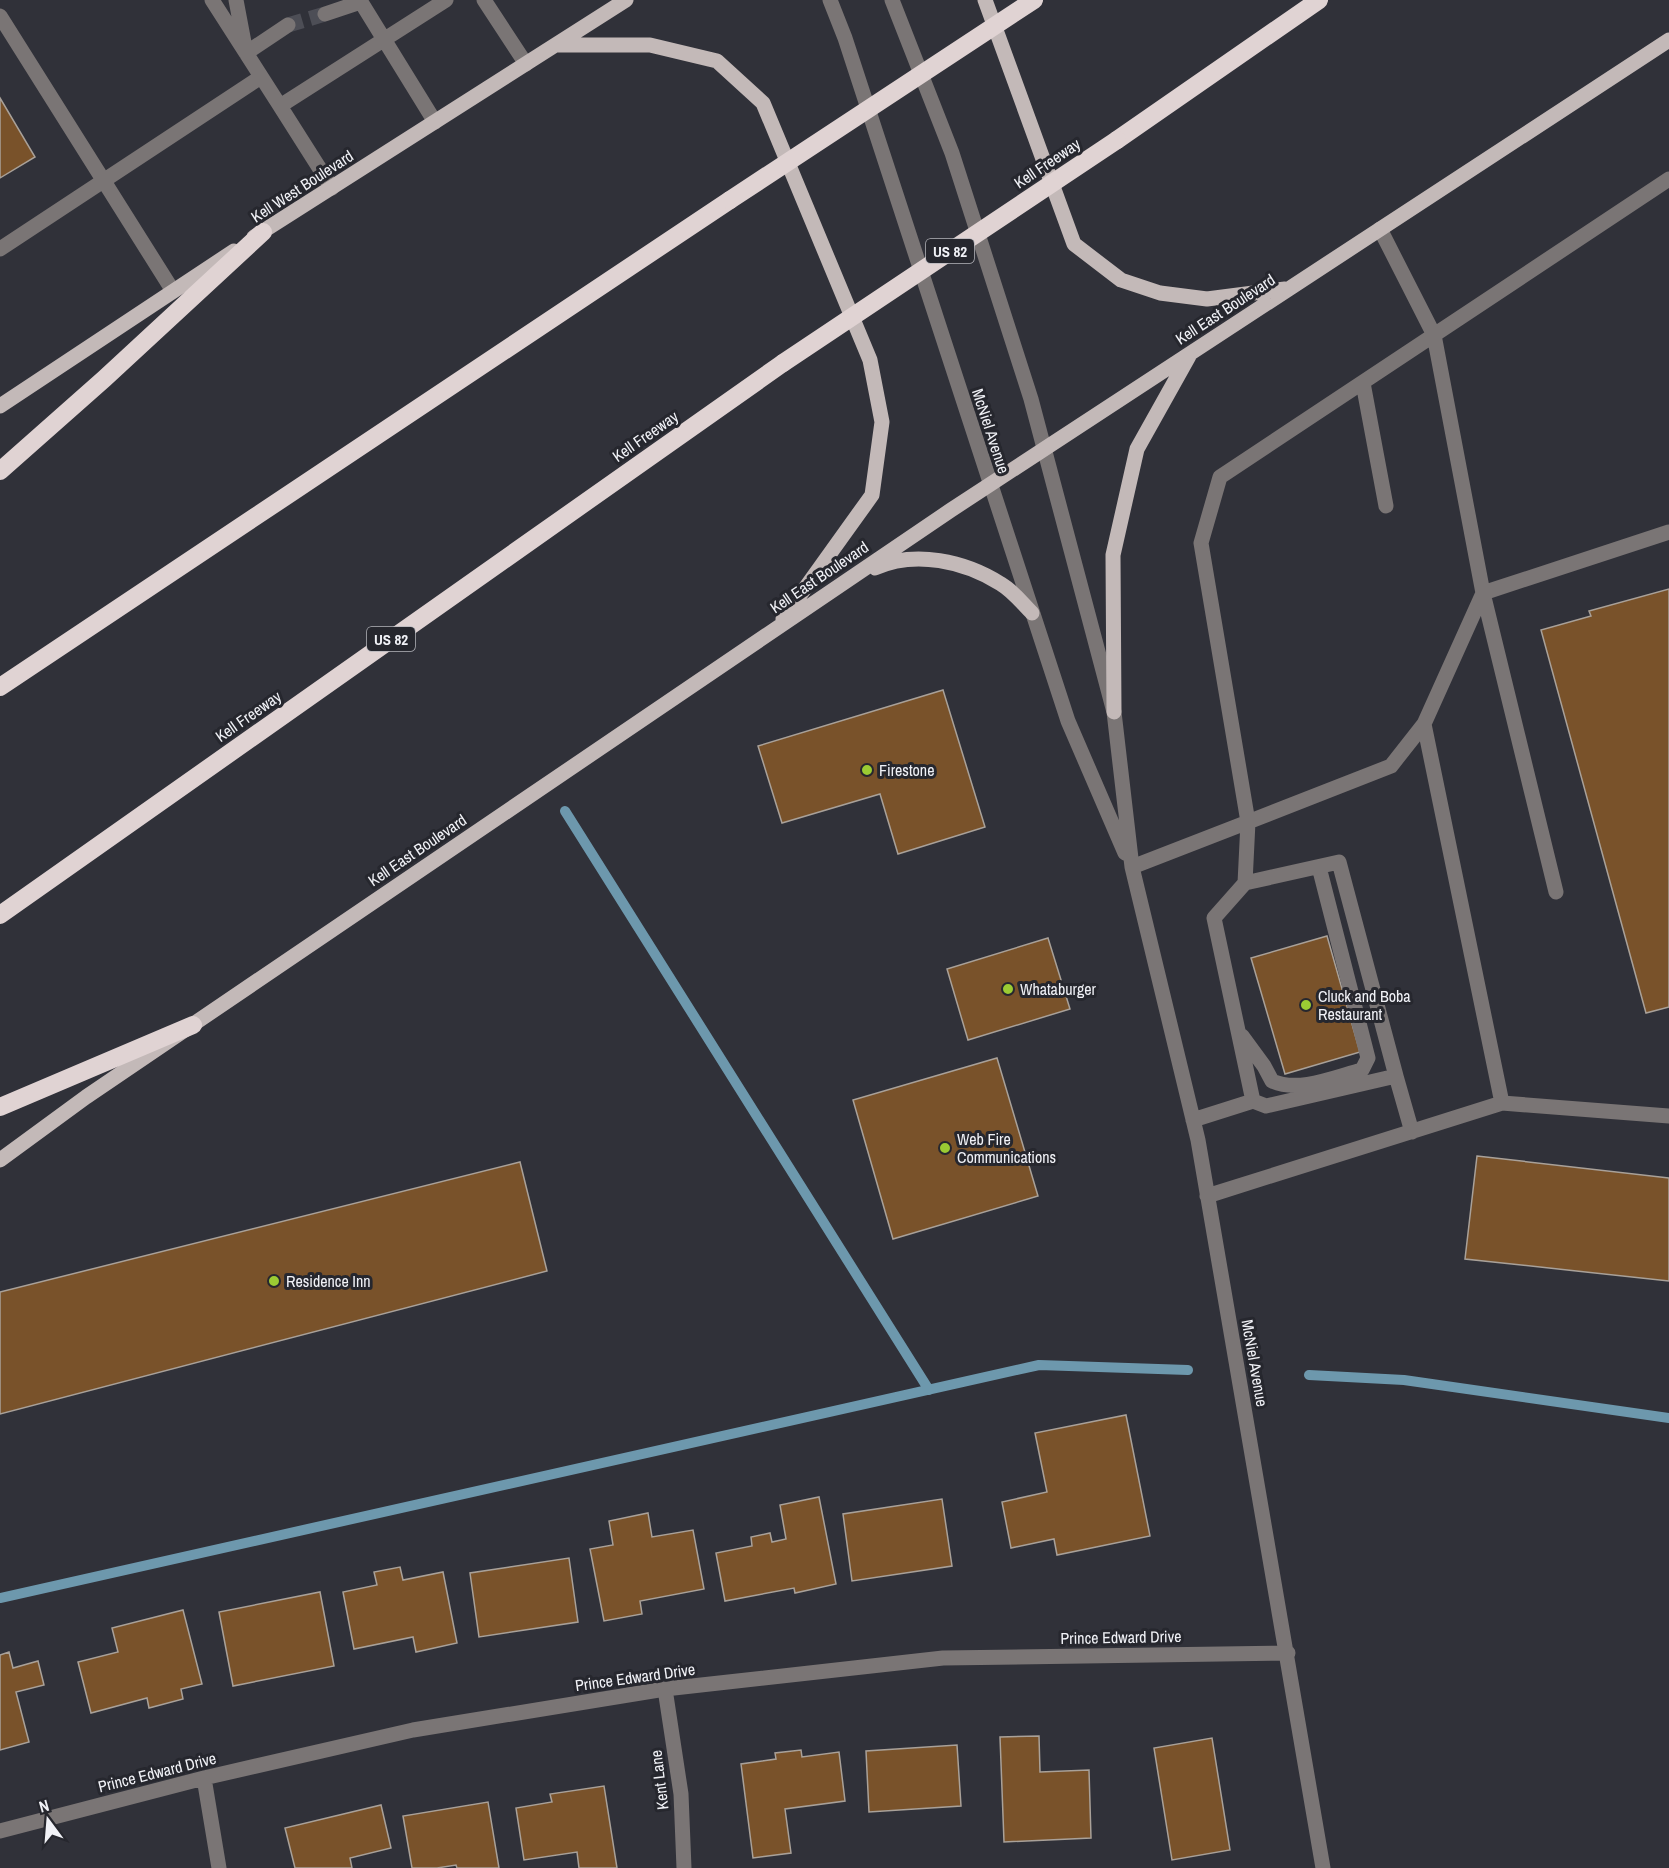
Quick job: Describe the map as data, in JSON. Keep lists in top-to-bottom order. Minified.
{"streets":{"highway":["Kell Freeway","US 82"],"main road":["Kell West Boulevard","Kell East Boulevard"],"street":["McNiel Avenue","Prince Edward Drive","Kent Lane"]},"crossings":[["Kell East Boulevard","McNiel Avenue"],["McNiel Avenue","Prince Edward Drive"],["Prince Edward Drive","Kent Lane"]],"places":["Firestone","Whataburger","Cluck and Boba Restaurant","Web Fire Communications","Residence Inn"],"north":"top"}
